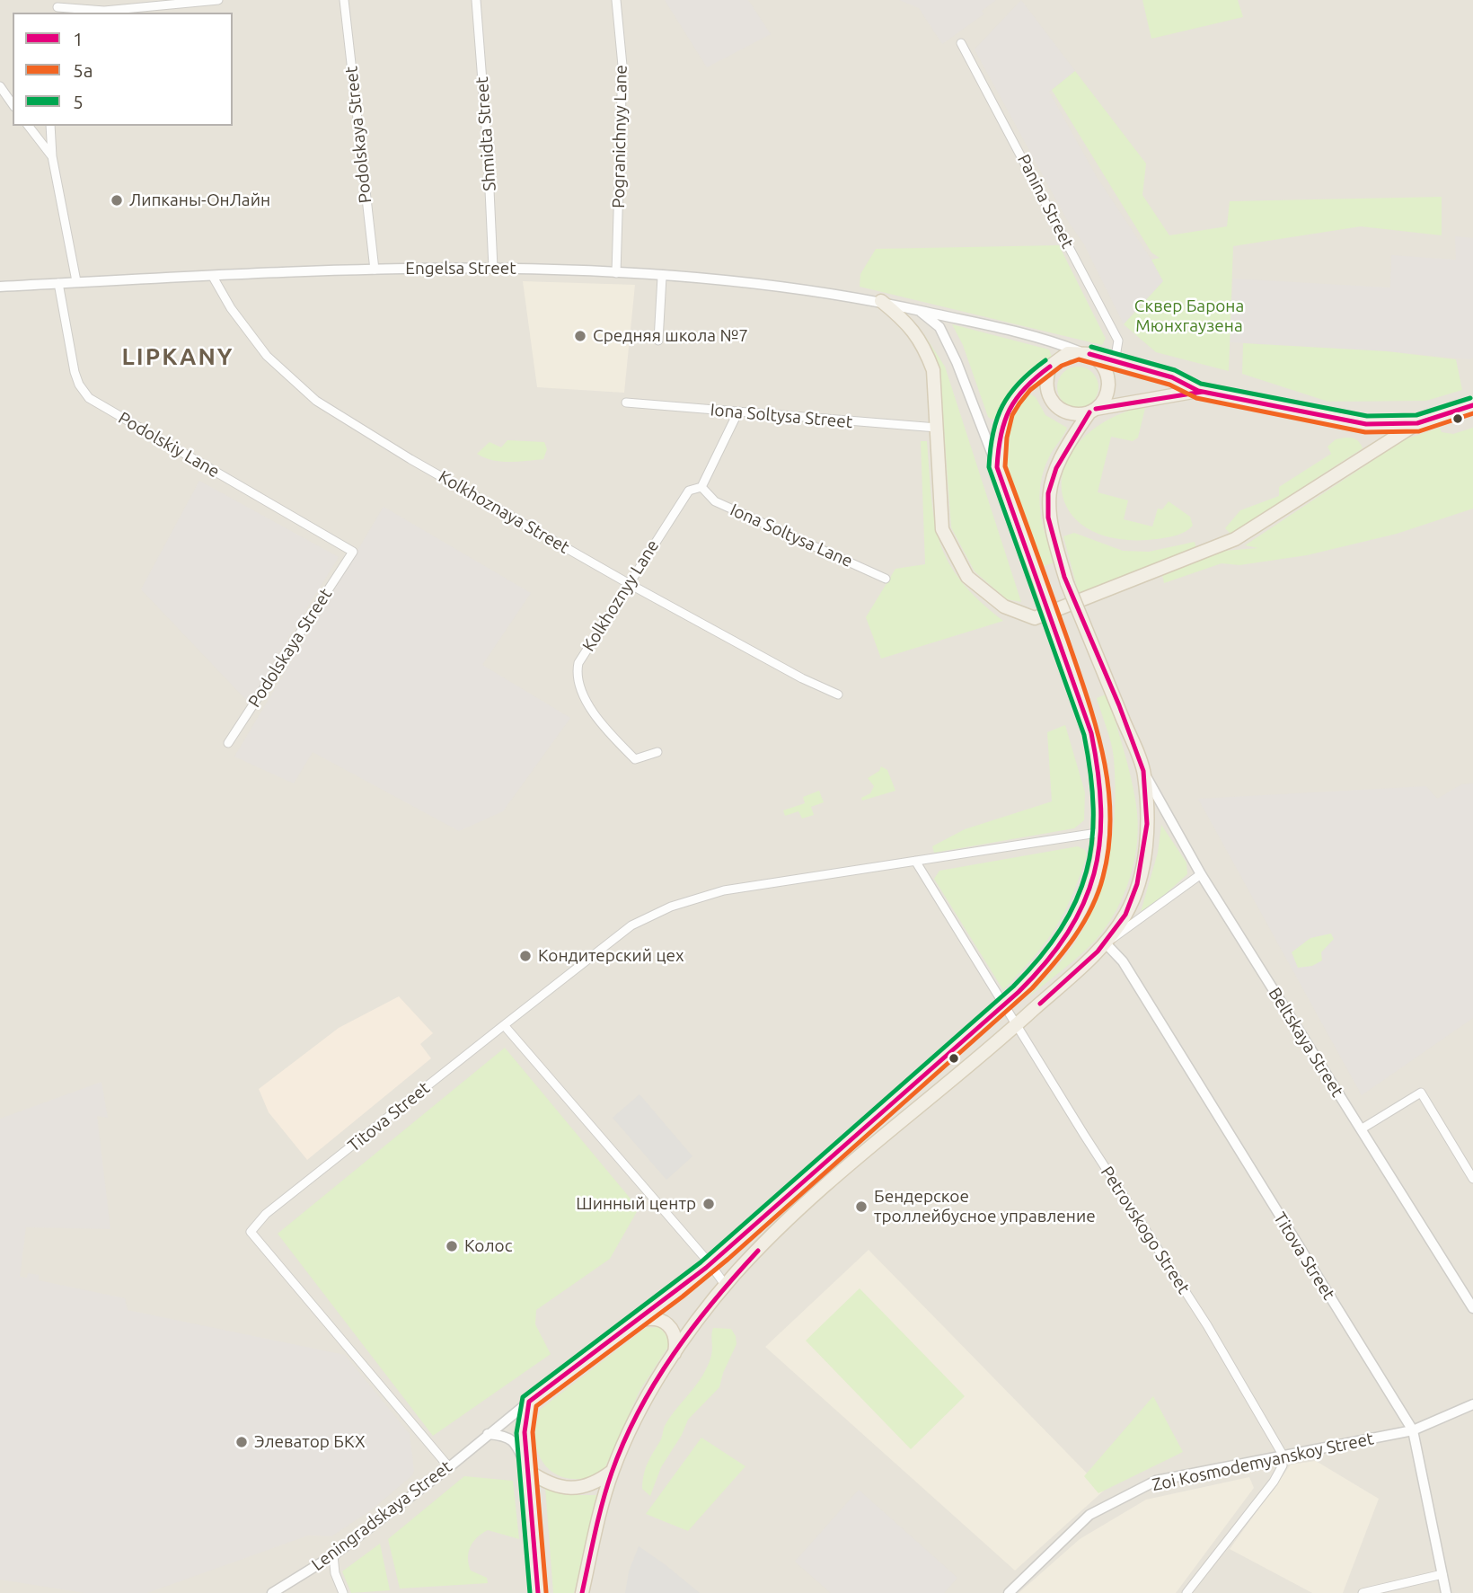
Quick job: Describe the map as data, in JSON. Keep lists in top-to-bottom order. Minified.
{"streets":{"street":["Shmidta Street","Podolskaya Street","Pogranichnyy Lane","Panina Street","Engelsa Street","Iona Soltysa Street","Podolskiy Lane","Kolkhoznaya Street","Iona Soltysa Lane","Kolkhoznyy Lane","Beltskaya Street","Titova Street","Petrovskogo Street","Zoi Kosmodemyanskoy Street","Leningradskaya Street"]},"crossings":[["Shmidta Street","Engelsa Street"],["Podolskaya Street","Engelsa Street"],["Podolskaya Street","Podolskiy Lane"],["Pogranichnyy Lane","Engelsa Street"],["Engelsa Street","Podolskiy Lane"],["Engelsa Street","Kolkhoznaya Street"],["Iona Soltysa Street","Kolkhoznyy Lane"],["Kolkhoznaya Street","Kolkhoznyy Lane"],["Iona Soltysa Lane","Kolkhoznyy Lane"],["Titova Street","Zoi Kosmodemyanskoy Street"],["Titova Street","Leningradskaya Street"],["Petrovskogo Street","Zoi Kosmodemyanskoy Street"]],"districts":["LIPKANY"],"parks":["Сквер Барона Мюнхгаузена"],"places":["Липканы-ОнЛайн","Средняя школа №7","Кондитерский цех","Шинный центр","Бендерское троллейбусное управление","Колос","Элеватор БКХ"],"lines":["transit line 5","transit line 1","transit line 5а"],"legend":["1","5а","5"]}
